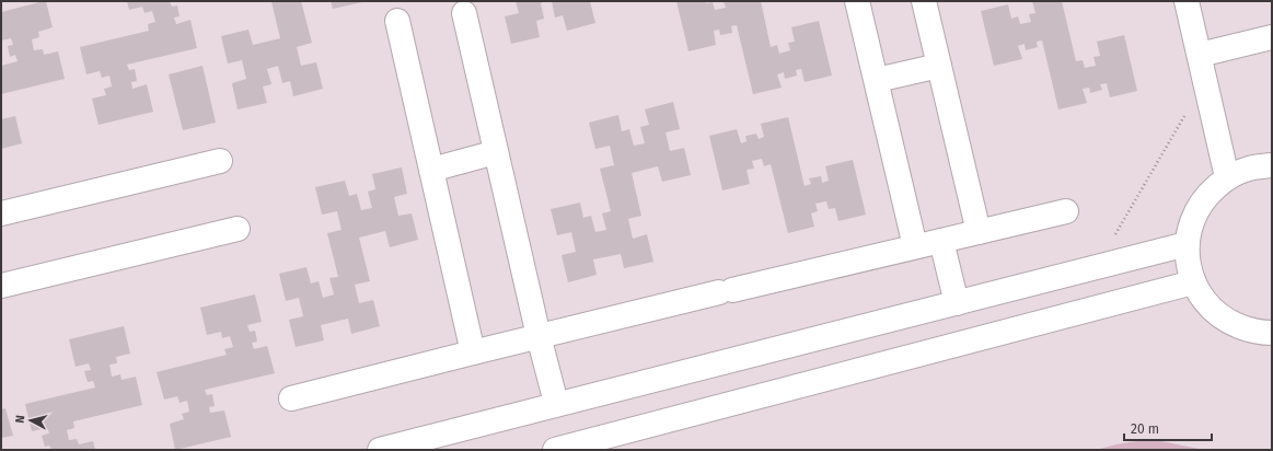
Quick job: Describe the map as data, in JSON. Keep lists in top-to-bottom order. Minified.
{"scale_bar":"20 m","north":"left"}
